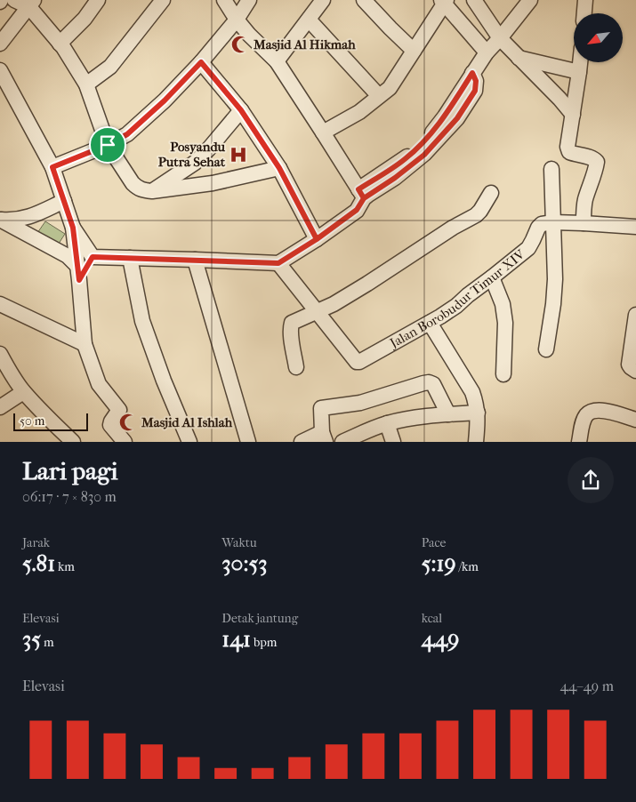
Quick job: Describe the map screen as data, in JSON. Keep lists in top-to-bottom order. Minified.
{"streets":{"street":["Jalan Borobudur Timur XIV"]},"places":{"mosque":["Masjid Al Hikmah","Masjid Al Ishlah"],"hospital":["Posyandu Putra Sehat"]},"scale_bar":"50 m","north":"bottom left","page":{"scale":"50 m","heading":["Lari pagi","06:17 · 7 × 830 m"],"stats":[["Jarak","5.81 km"],["Waktu","30:53"],["Pace","5:19 /km"],["Elevasi","35 m"],["Detak jantung","141 bpm"],["kcal","449"]],"chart":["Elevasi","44–49 m"]}}
